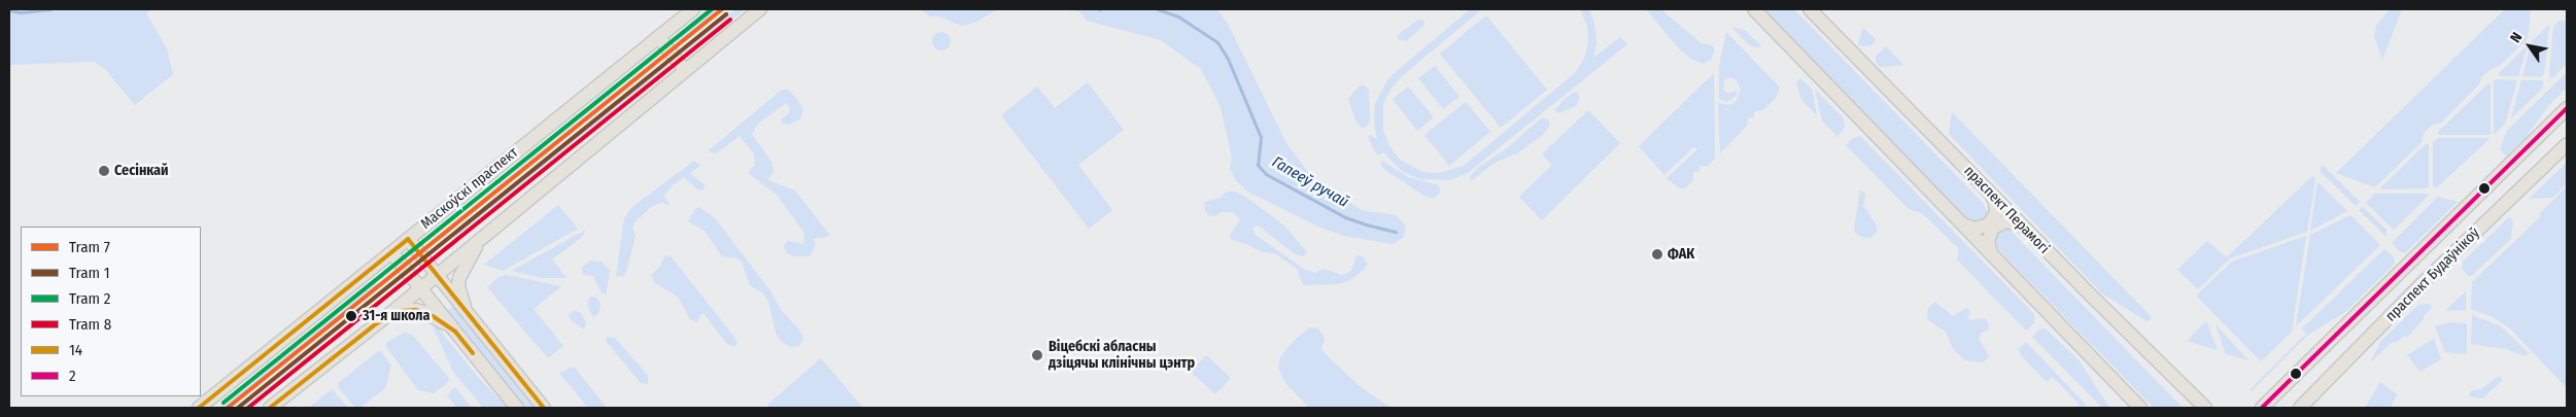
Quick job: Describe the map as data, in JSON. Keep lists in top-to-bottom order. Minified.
{"streets":{"main road":["Маскоўскі праспект","праспект Перамогі","праспект Будаўнікоў"]},"water":["Гапееў ручай"],"places":["Сесінкай","ФАК","31-я школа","Віцебскі абласны дзіцячы клінічны цэнтр"],"lines":["tram line 7","tram line 2","tram line 1","tram line 8","transit line 2","transit line 14"],"legend":["Tram 7","Tram 1","Tram 2","Tram 8","14","2"],"north":"top left"}
